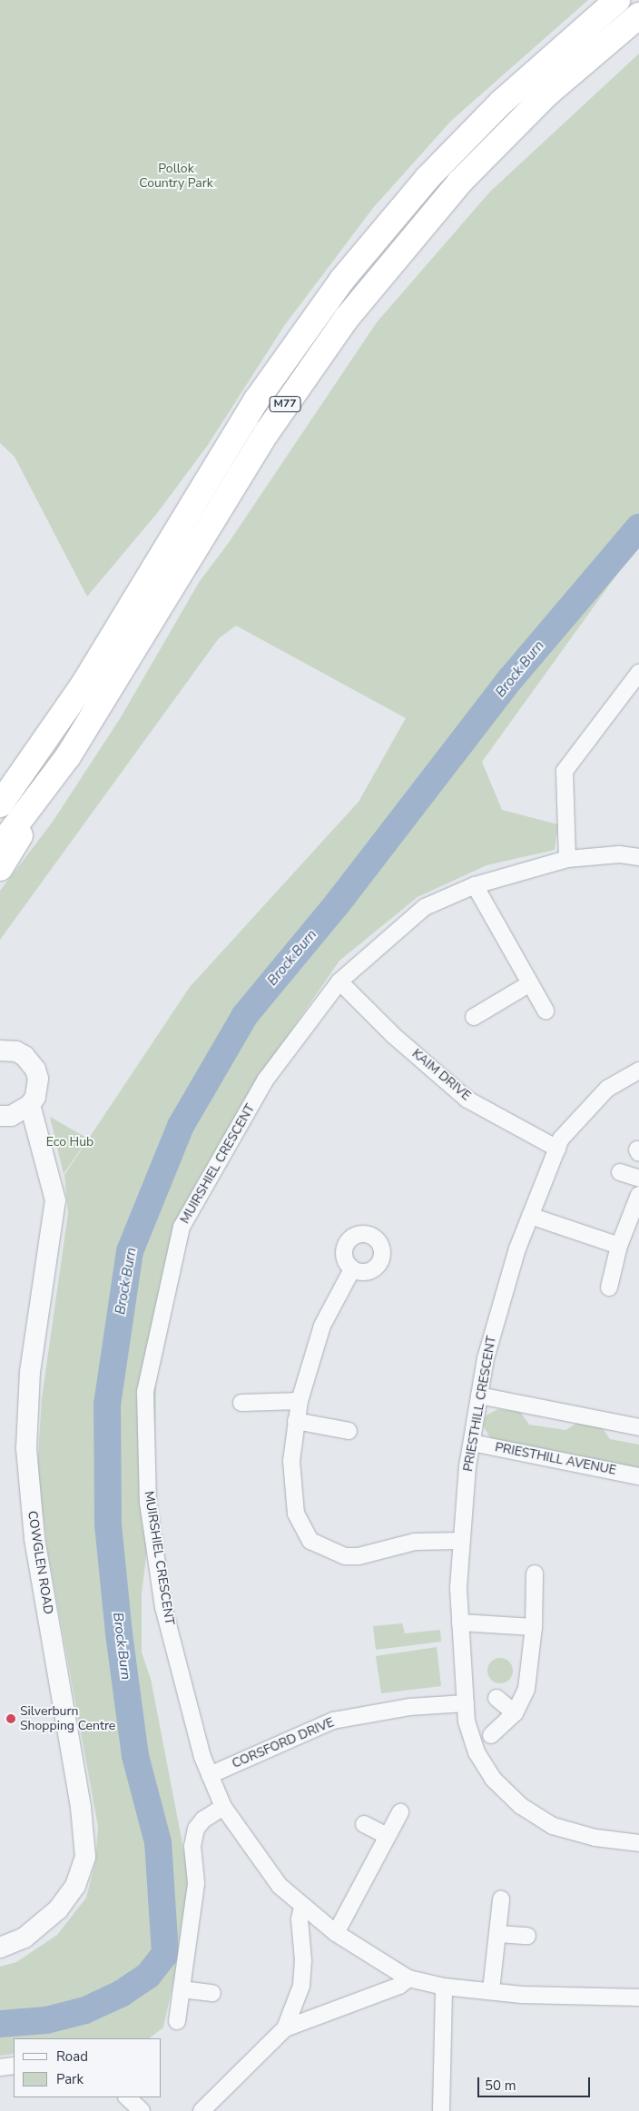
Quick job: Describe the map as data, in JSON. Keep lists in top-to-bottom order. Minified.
{"streets":{"highway":["M77"],"street":["KAIM DRIVE","MUIRSHIEL CRESCENT","PRIESTHILL CRESCENT","PRIESTHILL AVENUE","COWGLEN ROAD","CORSFORD DRIVE"]},"crossings":[["KAIM DRIVE","MUIRSHIEL CRESCENT"],["KAIM DRIVE","PRIESTHILL CRESCENT"],["MUIRSHIEL CRESCENT","CORSFORD DRIVE"],["PRIESTHILL CRESCENT","PRIESTHILL AVENUE"],["PRIESTHILL CRESCENT","CORSFORD DRIVE"]],"water":["Brock Burn"],"parks":["Pollok Country Park","Eco Hub"],"places":["Silverburn Shopping Centre"],"legend":["Road","Park"],"scale_bar":"50 m"}
